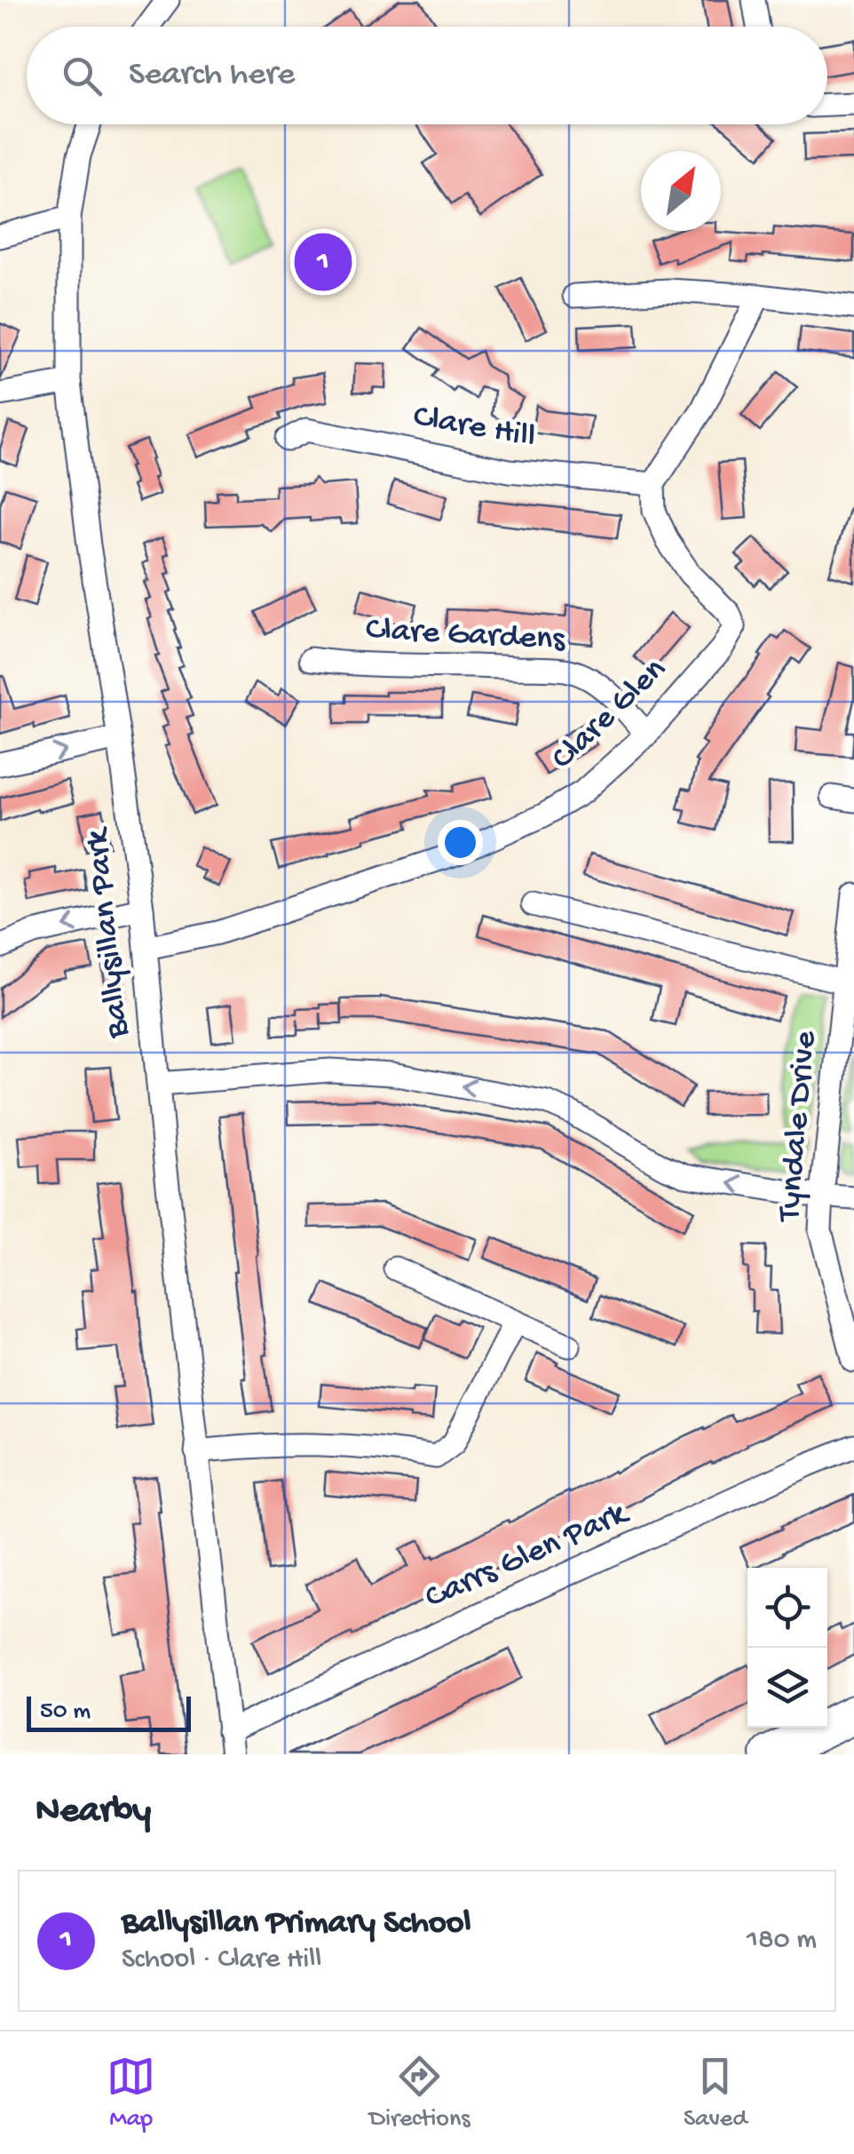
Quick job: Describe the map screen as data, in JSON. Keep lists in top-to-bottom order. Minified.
{"streets":{"street":["Clare Hill","Clare Gardens","Clare Glen","Ballysillan Park","Tyndale Drive","Carrs Glen Park"]},"crossings":[["Clare Hill","Clare Glen"],["Clare Gardens","Clare Glen"],["Clare Glen","Ballysillan Park"],["Ballysillan Park","Carrs Glen Park"]],"scale_bar":"50 m","north":"top right","page":{"search":"Search here","pins":"1","scale":"50 m","heading":"Nearby","list":[{"mark":"1","name":"Ballysillan Primary School","note":"School · Clare Hill","value":"180 m"}],"nav":["Map","Directions","Saved"]}}
